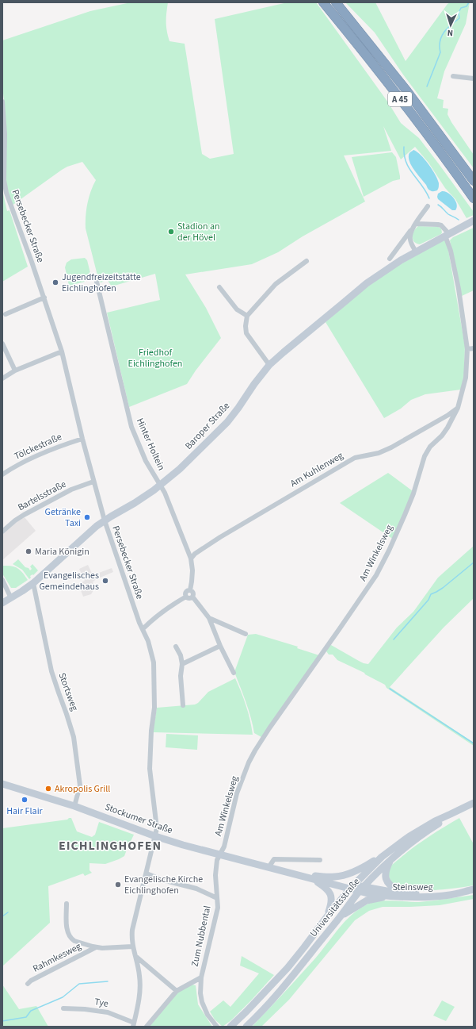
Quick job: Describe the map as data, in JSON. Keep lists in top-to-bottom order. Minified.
{"streets":{"highway":["A 45"],"main road":["Baroper Straße","Stockumer Straße","Steinsweg","Universitätsstraße"],"street":["Persebecker Straße","Hinter Holtein","Tölckestraße","Am Kuhlenweg","Bartelsstraße","Am Winkelsweg","Stortsweg","Zum Nubbental","Rahmkesweg","Tye"]},"crossings":[["Persebecker Straße","Baroper Straße"],["Persebecker Straße","Hinter Holtein"],["Persebecker Straße","Tölckestraße"],["Persebecker Straße","Bartelsstraße"],["Persebecker Straße","Stockumer Straße"],["Persebecker Straße","Zum Nubbental"],["Persebecker Straße","Rahmkesweg"],["Persebecker Straße","Tye"],["Baroper Straße","Hinter Holtein"],["Baroper Straße","Am Winkelsweg"],["Baroper Straße","Stortsweg"],["Hinter Holtein","Am Kuhlenweg"],["Am Kuhlenweg","Am Winkelsweg"],["Am Winkelsweg","Stockumer Straße"],["Am Winkelsweg","Zum Nubbental"],["Stortsweg","Stockumer Straße"],["Stockumer Straße","Steinsweg"],["Stockumer Straße","Universitätsstraße"],["Stockumer Straße","Zum Nubbental"],["Steinsweg","Universitätsstraße"]],"districts":["EICHLINGHOFEN"],"parks":["Friedhof Eichlinghofen"],"places":["Stadion an der Hövel","Jugendfreizeitstätte Eichlinghofen","Getränke Taxi","Maria Königin","Evangelisches Gemeindehaus","Akropolis Grill","Hair Flair","Evangelische Kirche Eichlinghofen"],"north":"bottom"}
